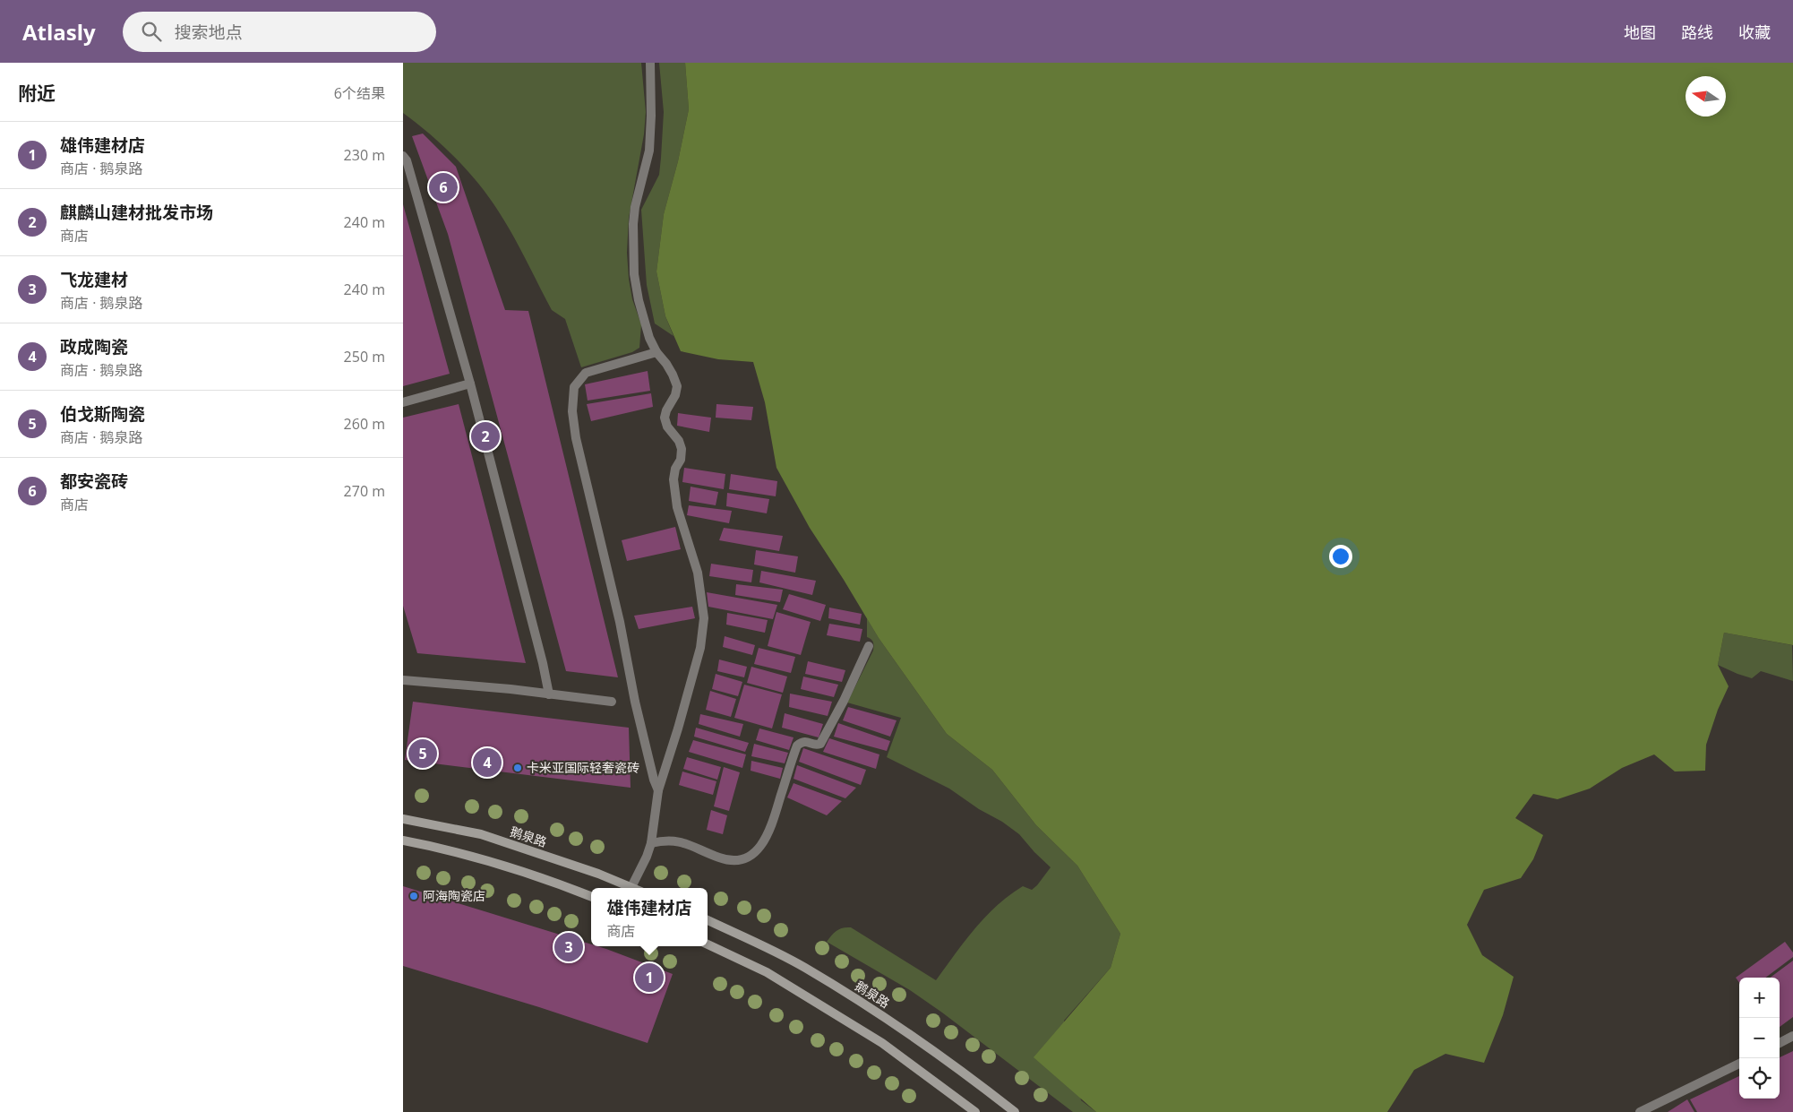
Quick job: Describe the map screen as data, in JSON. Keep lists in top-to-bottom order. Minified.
{"streets":{"main road":["鹅泉路"]},"places":["卡米亚国际轻奢瓷砖","阿海陶瓷店"],"north":"left","page":{"header":"Atlasly","search":"搜索地点","nav":["地图","路线","收藏"],"heading":["附近","6个结果"],"list":[{"mark":"1","name":"雄伟建材店","note":"商店 · 鹅泉路","value":"230 m"},{"mark":"2","name":"麒麟山建材批发市场","note":"商店","value":"240 m"},{"mark":"3","name":"飞龙建材","note":"商店 · 鹅泉路","value":"240 m"},{"mark":"4","name":"政成陶瓷","note":"商店 · 鹅泉路","value":"250 m"},{"mark":"5","name":"伯戈斯陶瓷","note":"商店 · 鹅泉路","value":"260 m"},{"mark":"6","name":"都安瓷砖","note":"商店","value":"270 m"}],"pins":["6","2","5","4","3","1"],"popup":["雄伟建材店","商店"],"map_buttons":["+","−"]}}
